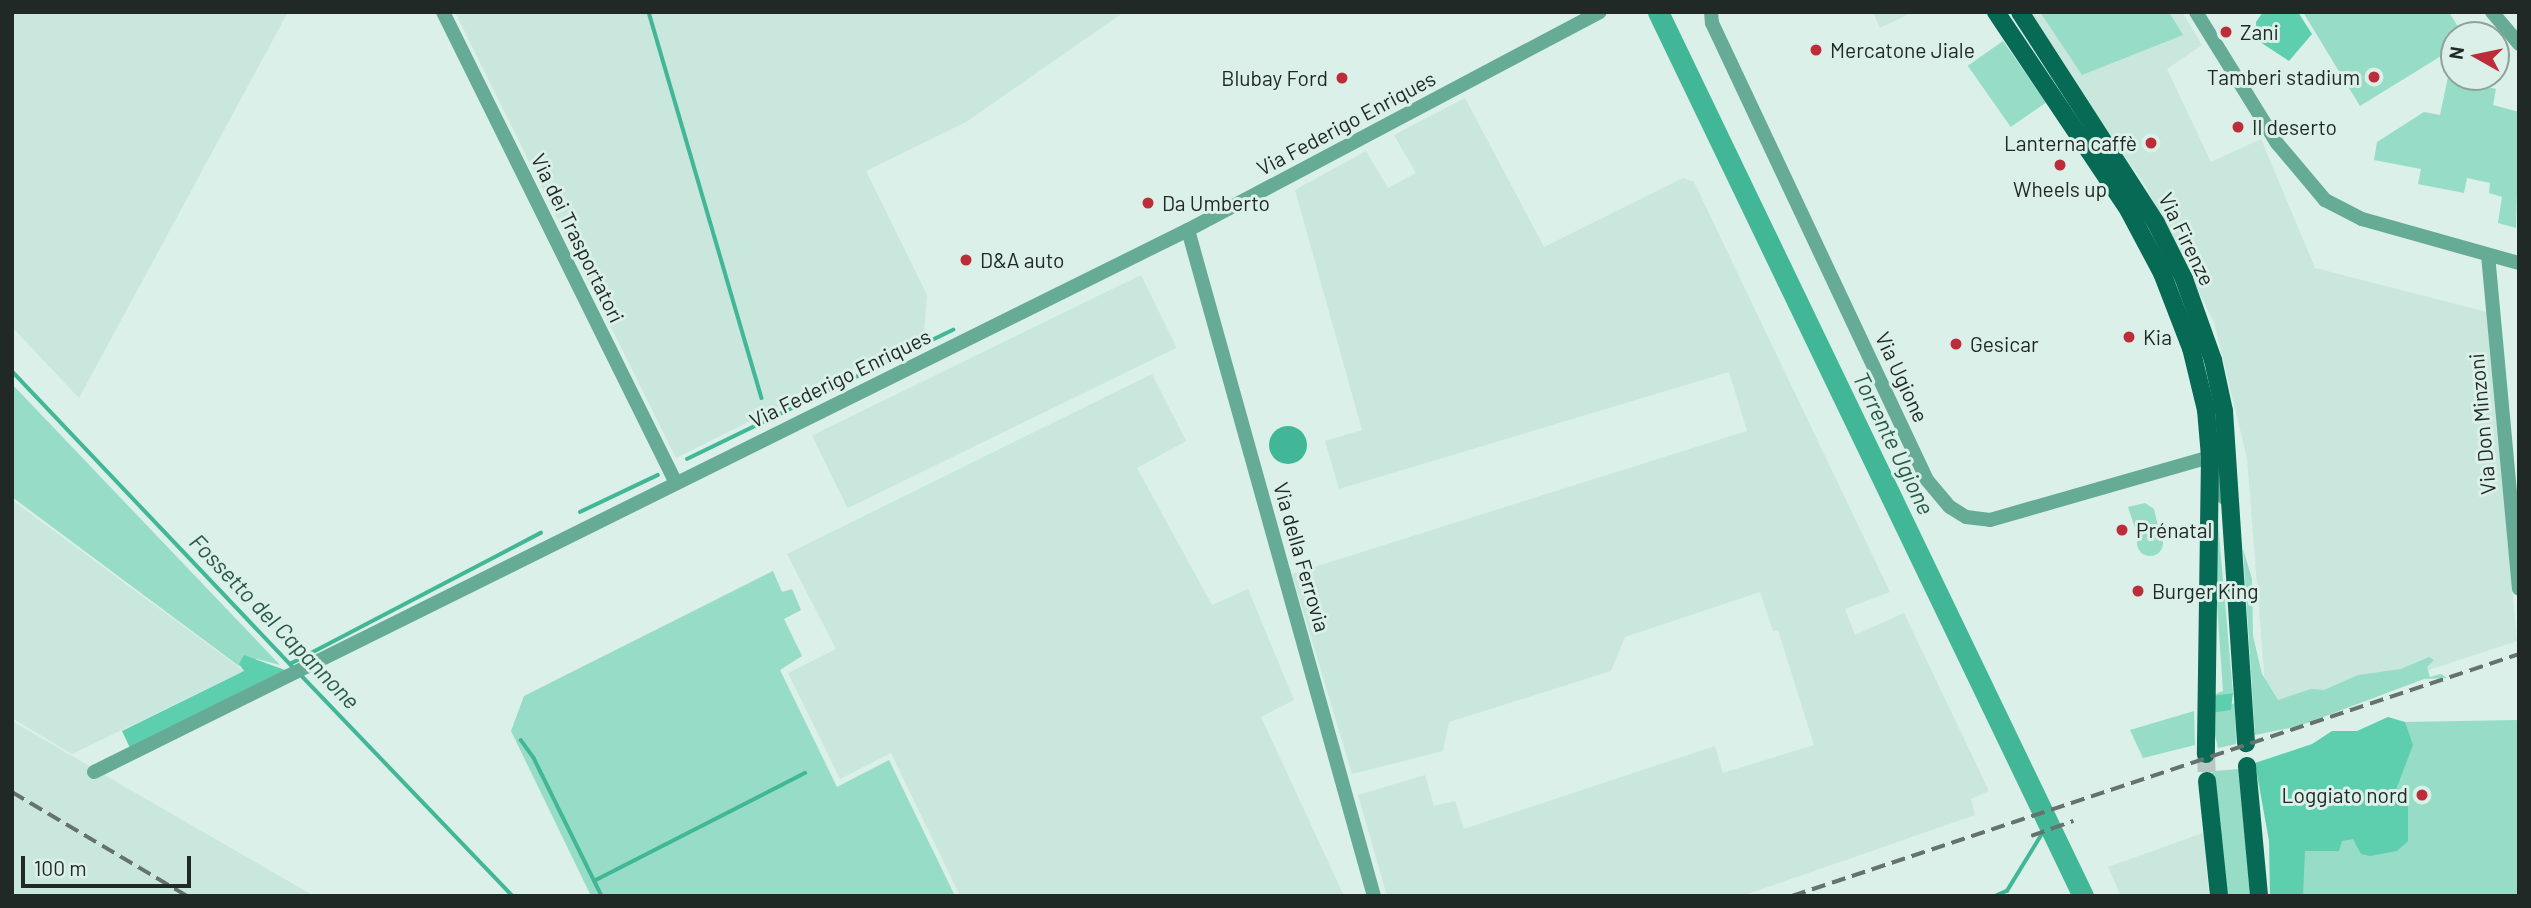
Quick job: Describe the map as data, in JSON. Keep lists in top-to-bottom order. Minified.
{"streets":{"main road":["Via Firenze"],"street":["Via Federigo Enriques","Via dei Trasportatori","Via Ugione","Via Don Minzoni","Via della Ferrovia"]},"crossings":[["Via Federigo Enriques","Via dei Trasportatori"],["Via Federigo Enriques","Via della Ferrovia"],["Via Firenze","Via Ugione"]],"water":["Torrente Ugione","Fossetto del Capannone"],"places":["Zani","Mercatone Jiale","Tamberi stadium","Blubay Ford","Il deserto","Lanterna caffè","Wheels up","Da Umberto","D&A auto","Kia","Gesicar","Prénatal","Burger King","Loggiato nord"],"scale_bar":"100 m","north":"left"}
